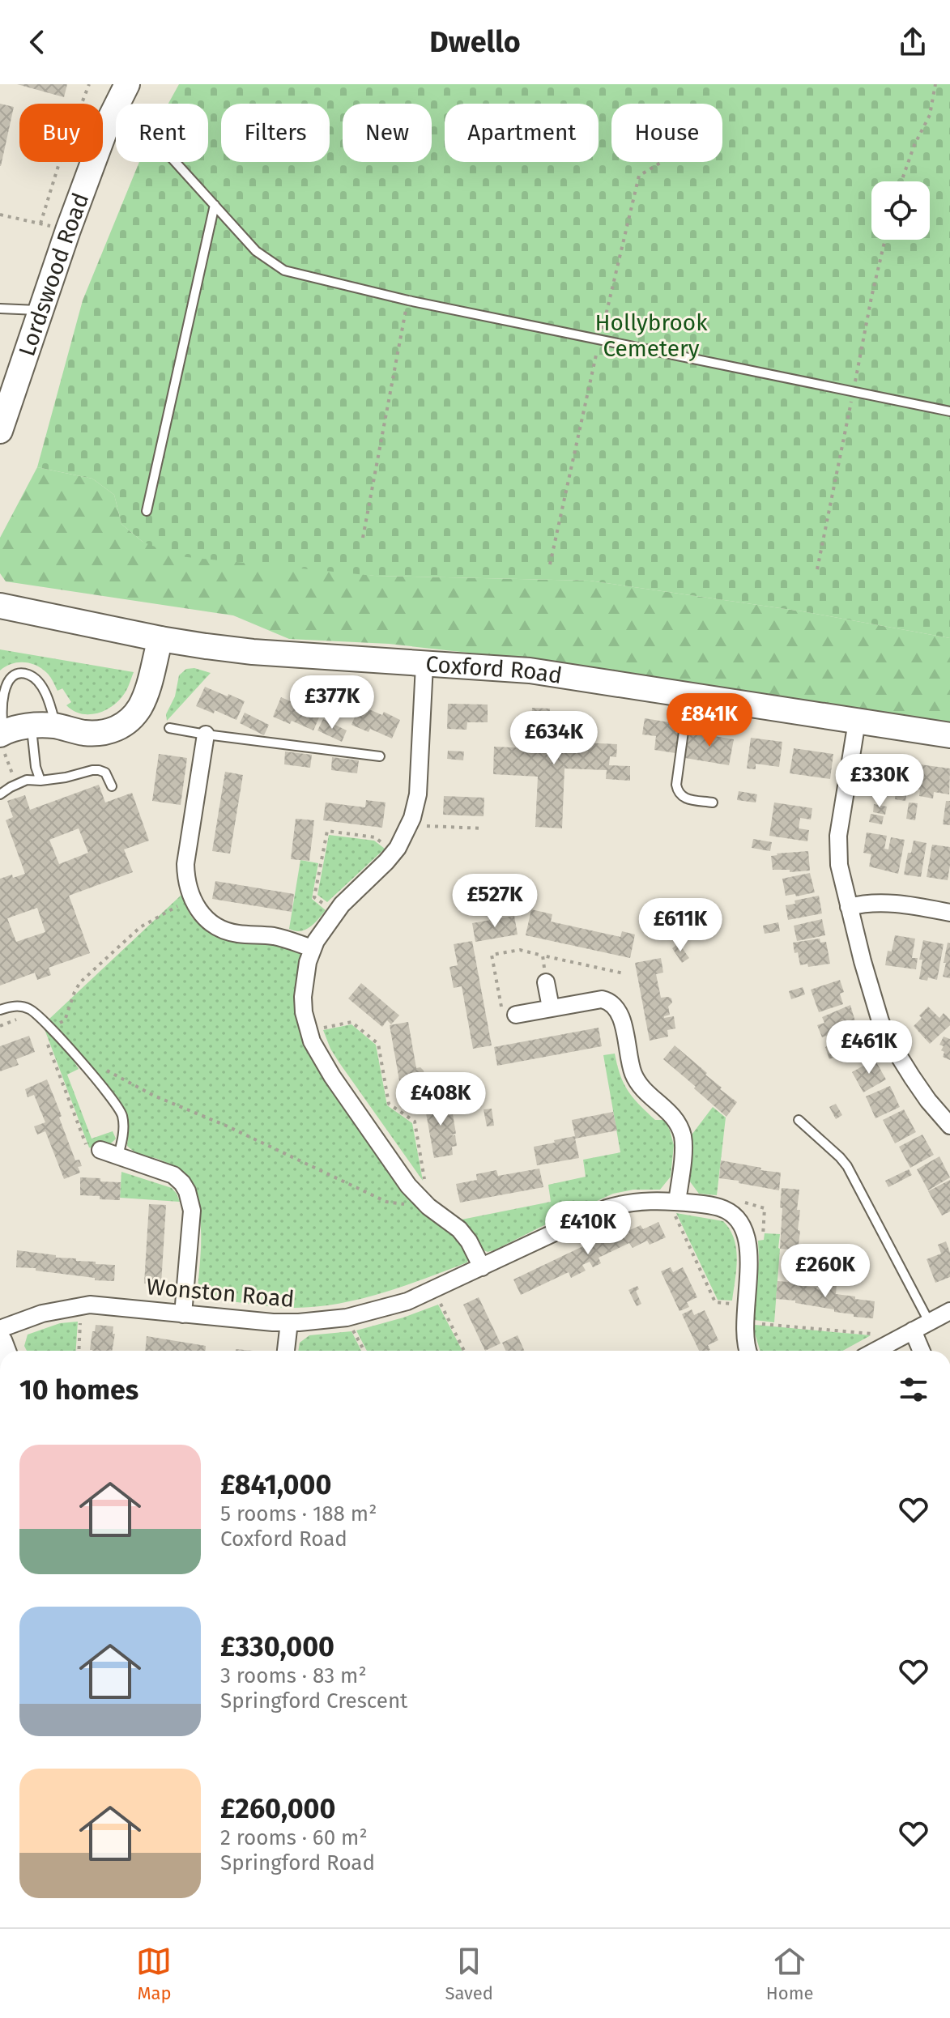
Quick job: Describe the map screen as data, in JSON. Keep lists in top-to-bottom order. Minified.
{"streets":{"street":["Lordswood Road","Coxford Road","Wonston Road"]},"parks":["Hollybrook Cemetery"],"page":{"header":"Dwello","chip":["Buy","Rent","Filters","New","Apartment","House"],"price":["£377K","£841K","£634K","£330K","£527K","£611K","£461K","£408K","£410K","£260K"],"heading":"10 homes","list":[{"name":"£841,000","note":"5 rooms · 188 m² · Coxford Road"},{"name":"£330,000","note":"3 rooms · 83 m² · Springford Crescent"},{"name":"£260,000","note":"2 rooms · 60 m² · Springford Road"}],"tabs":["Map","Saved","Home"]}}
